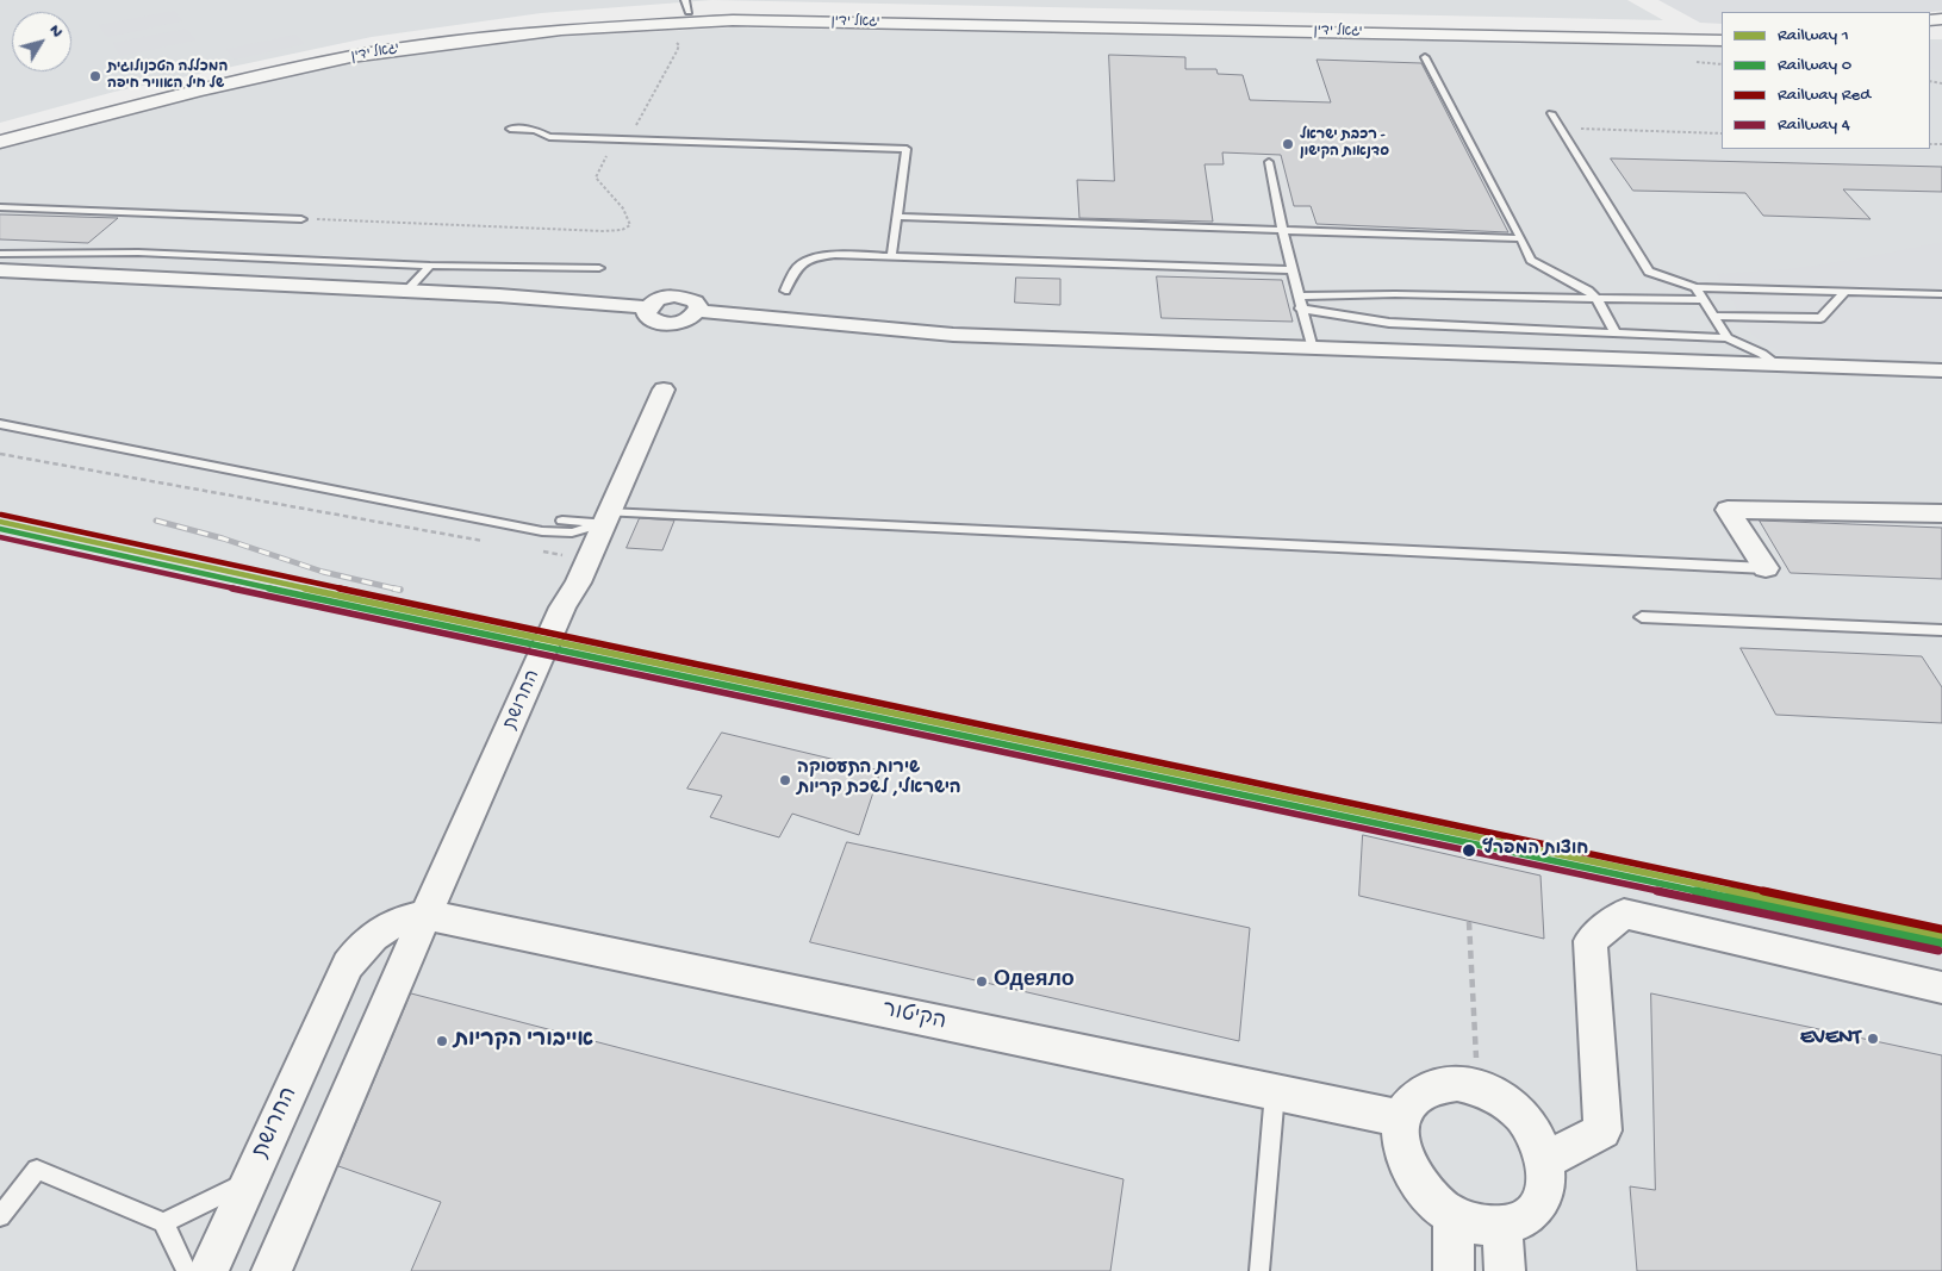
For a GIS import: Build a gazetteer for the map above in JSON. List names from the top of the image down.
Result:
{
  "streets": {
    "main road": ["יגאל ידין"],
    "street": ["החרושת", "הקיטור"]
  },
  "crossings": [
    ["החרושת", "הקיטור"]
  ],
  "places": [
    "המכללה הטכנולוגית של חיל האוויר חיפה",
    "רכבת ישראל - סדנאות הקישון",
    "שירות התעסוקה הישראלי, לשכת קריות",
    "חוצות המפרץ",
    "Одеяло",
    "EVENT",
    "אייבורי הקריות"
  ],
  "lines": [
    "rail line Red",
    "rail line 1",
    "rail line 0",
    "rail line 4"
  ],
  "legend": [
    "Railway 1",
    "Railway 0",
    "Railway Red",
    "Railway 4"
  ],
  "north": "top right"
}
